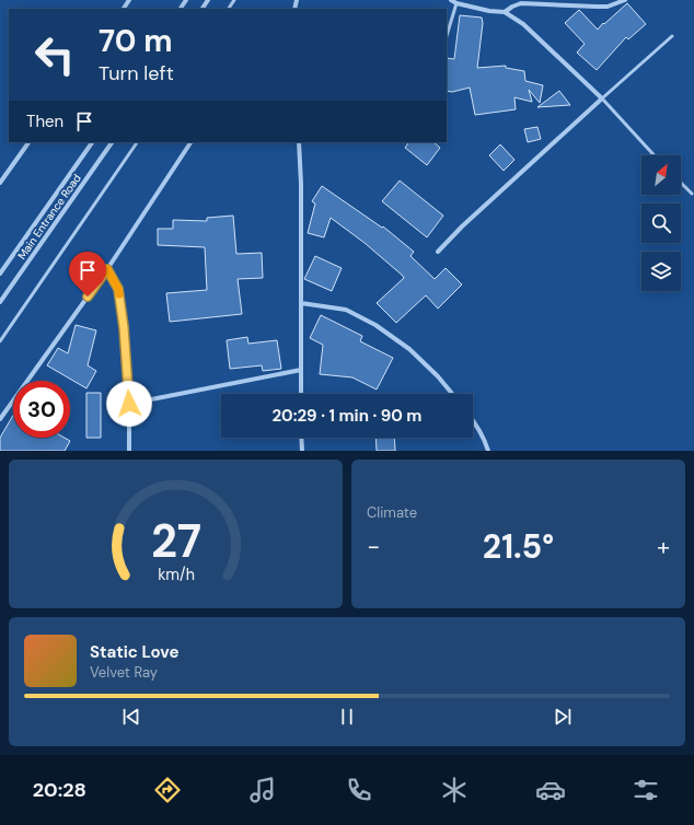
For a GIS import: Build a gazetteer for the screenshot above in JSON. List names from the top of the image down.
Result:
{
  "streets": {
    "street": ["Main Entrance Road"]
  },
  "north": "top right",
  "page": {
    "turn": ["70 m", "Turn left"],
    "then": "Then",
    "limit": "30",
    "trip": "20:29 · 1 min · 90 m",
    "tile": "Climate",
    "heat": ["−", "21.5°", "+"],
    "song": ["Static Love", "Velvet Ray"],
    "tabs": "20:28",
    "gauge": ["27", "km/h"]
  }
}
